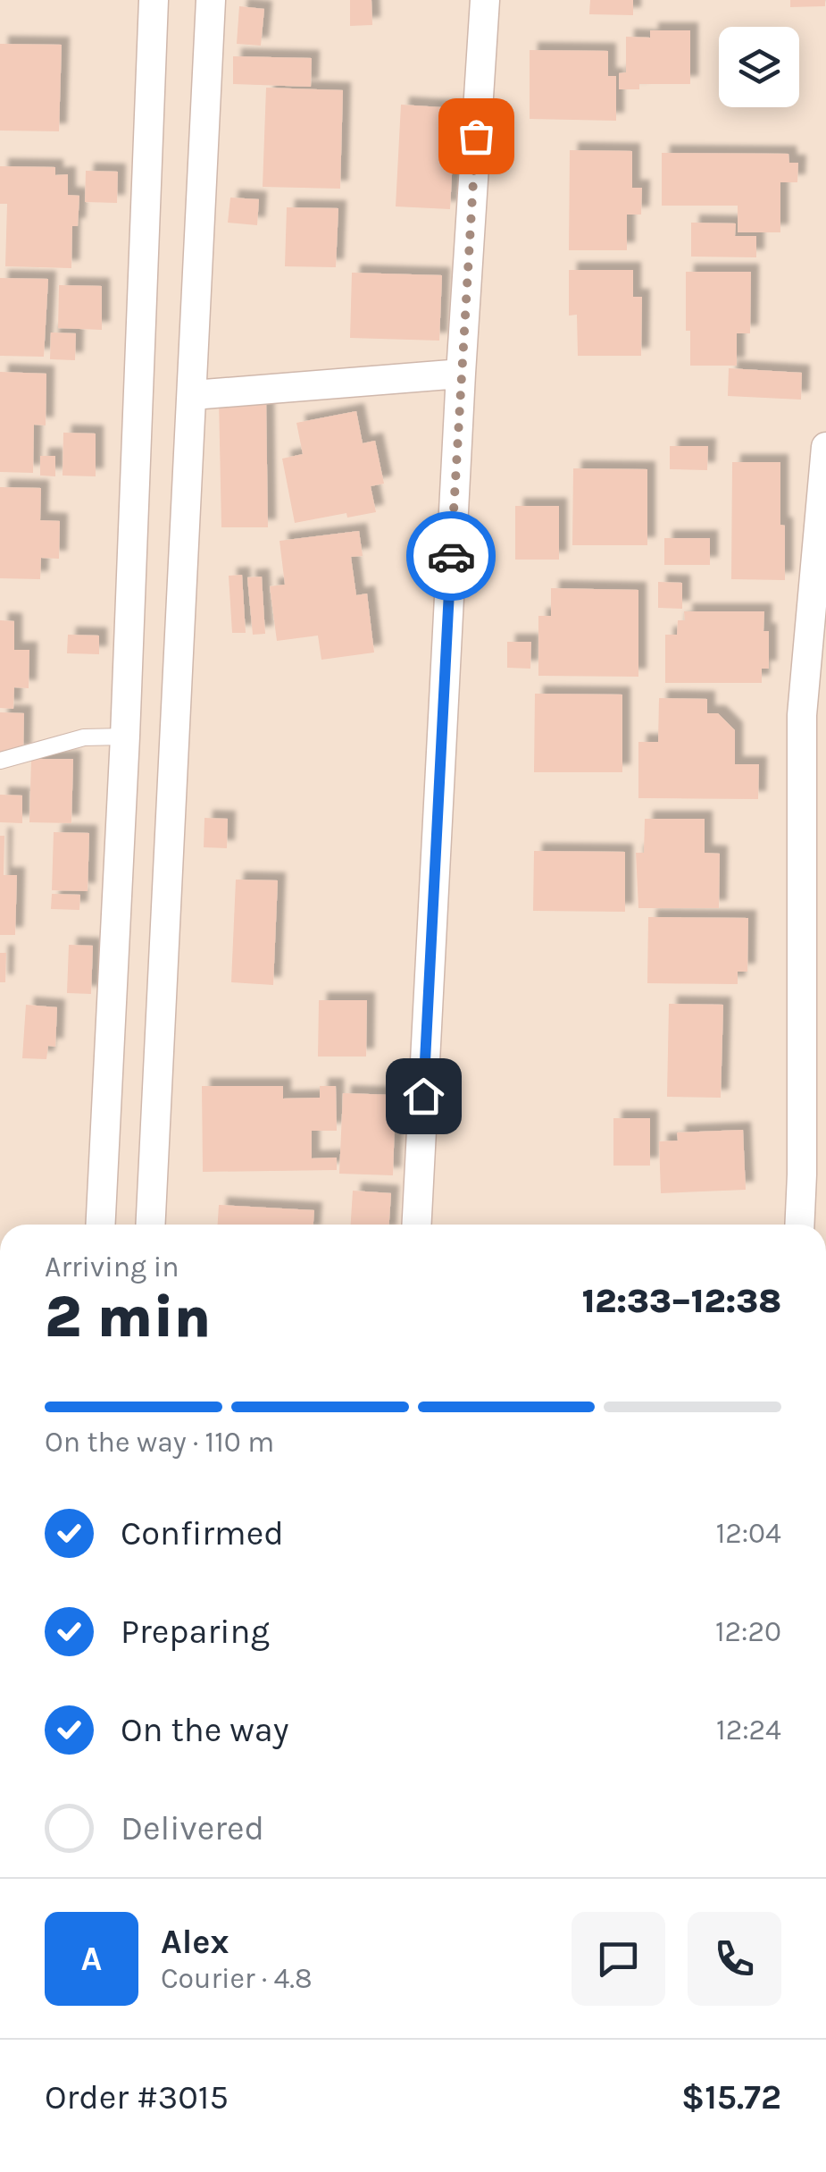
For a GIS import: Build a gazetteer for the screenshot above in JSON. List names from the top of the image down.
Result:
{
  "page": {
    "heading": ["2 min", "Arriving in", "12:33–12:38"],
    "panel": [
      "Alex",
      "Courier · 4.8",
      "Order #3015",
      "$15.72"
    ],
    "bar": "On the way · 110 m",
    "list": [
      ["Confirmed", "12:04"],
      ["Preparing", "12:20"],
      ["On the way", "12:24"],
      "Delivered"
    ],
    "round": "A"
  }
}
